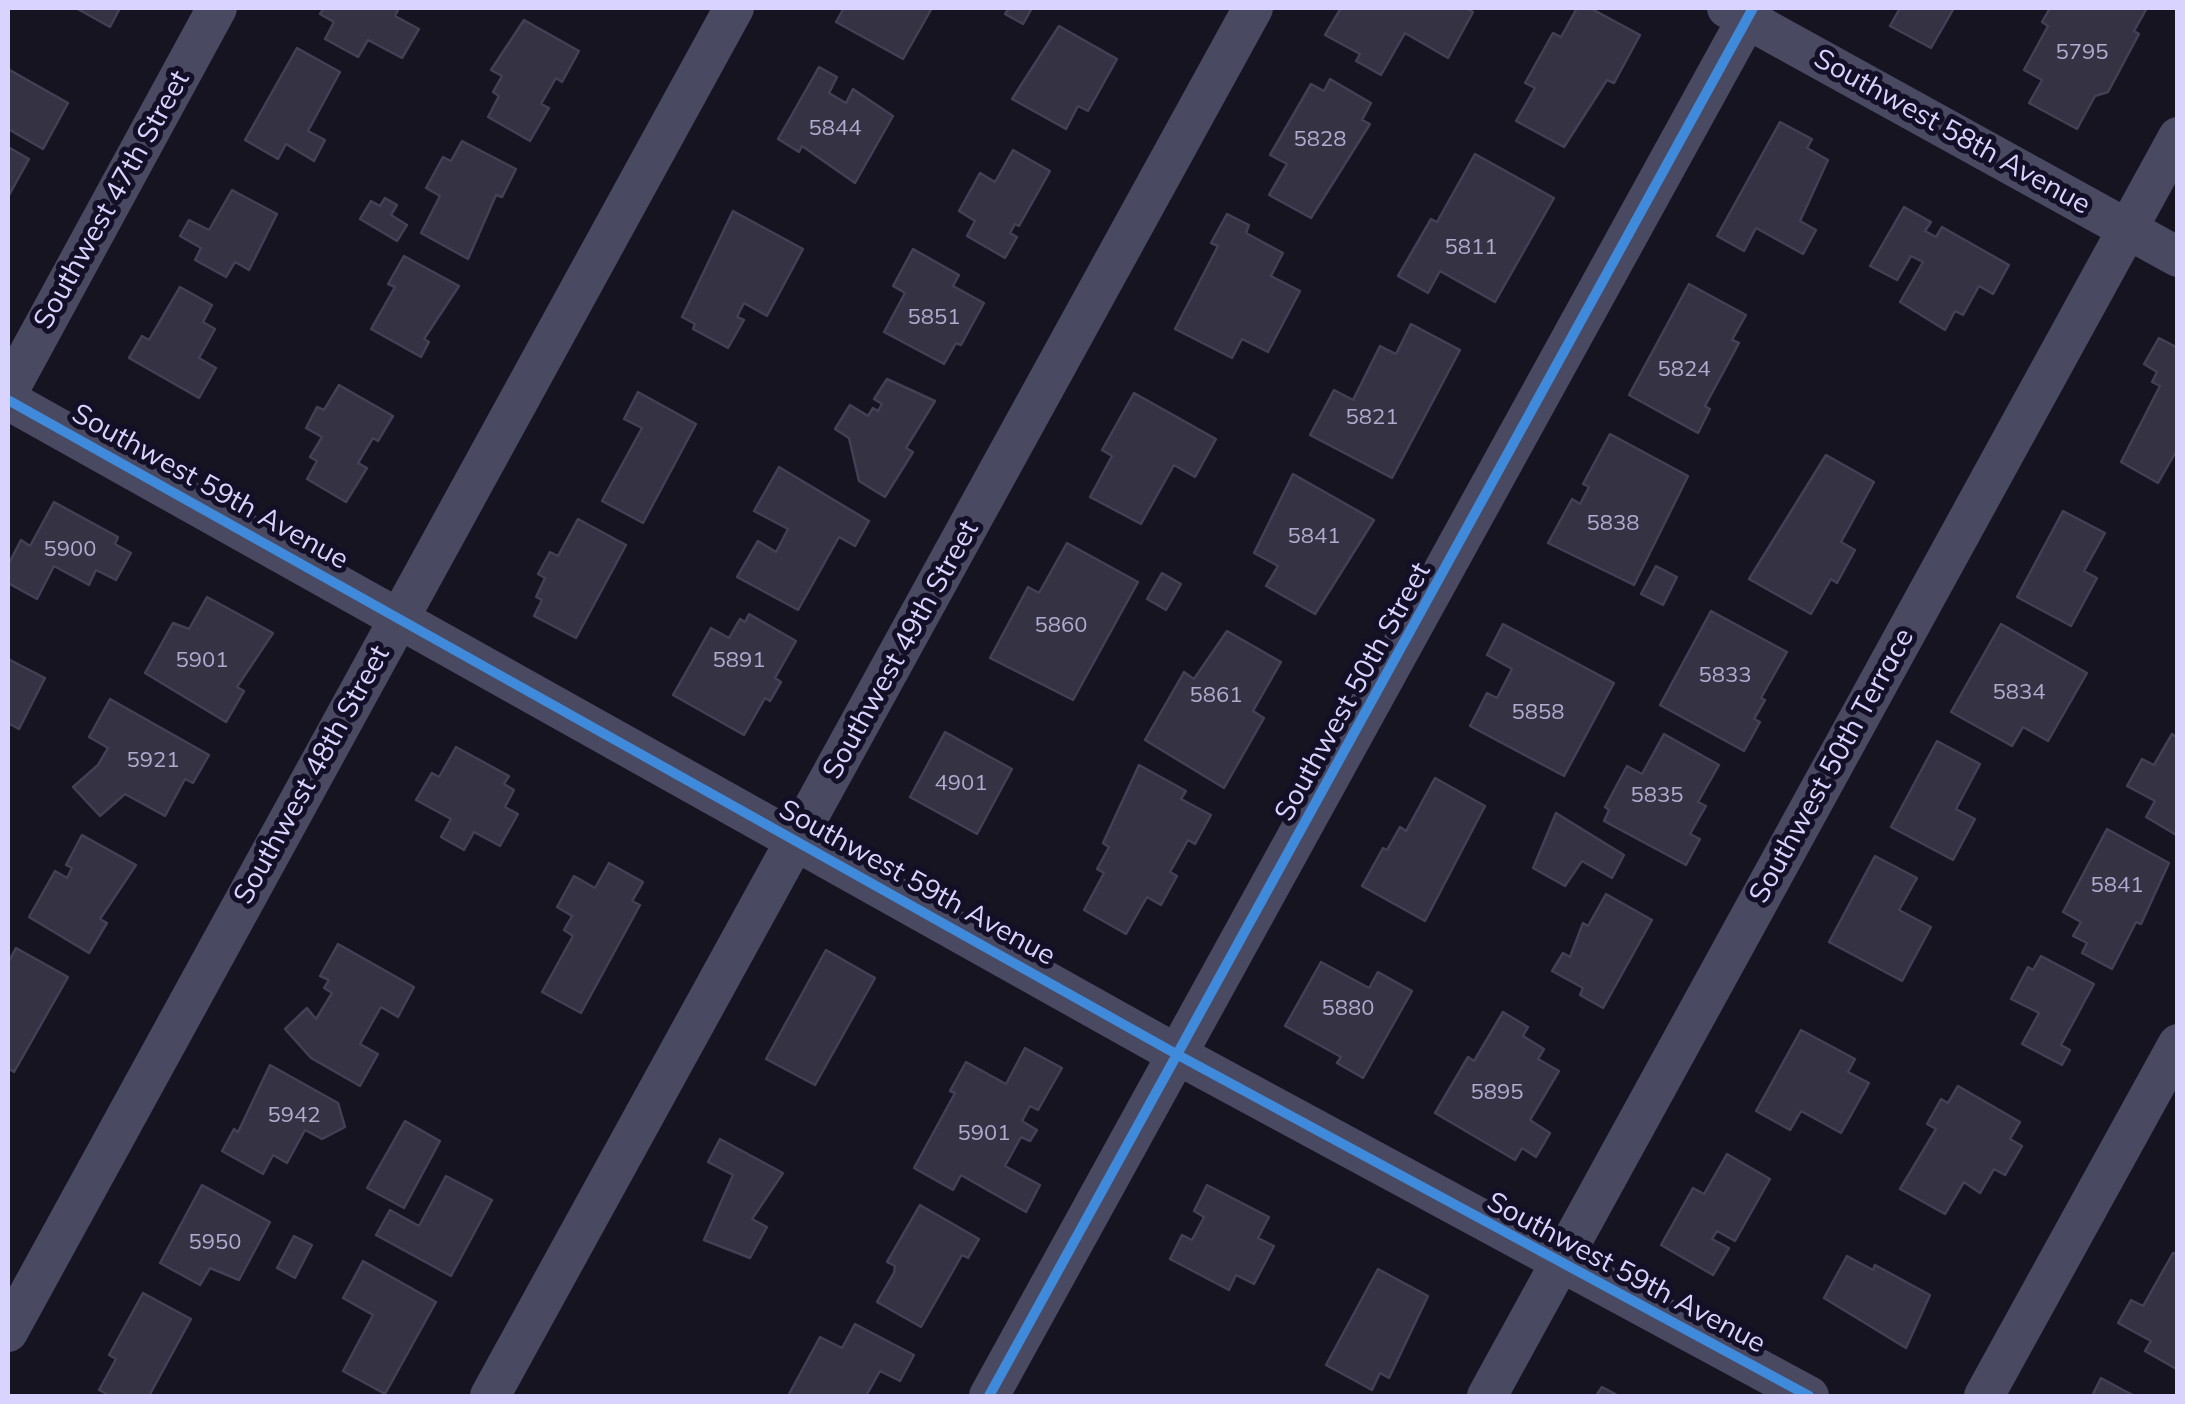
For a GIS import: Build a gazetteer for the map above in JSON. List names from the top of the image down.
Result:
{
  "streets": {
    "street": [
      "Southwest 58th Avenue",
      "Southwest 47th Street",
      "Southwest 59th Avenue",
      "Southwest 49th Street",
      "Southwest 50th Street",
      "Southwest 50th Terrace",
      "Southwest 48th Street"
    ]
  },
  "crossings": [
    ["Southwest 58th Avenue", "Southwest 50th Street"],
    ["Southwest 58th Avenue", "Southwest 50th Terrace"],
    ["Southwest 59th Avenue", "Southwest 49th Street"],
    ["Southwest 59th Avenue", "Southwest 50th Street"],
    ["Southwest 59th Avenue", "Southwest 50th Terrace"],
    ["Southwest 59th Avenue", "Southwest 48th Street"]
  ],
  "house_numbers": [
    "5795",
    "5844",
    "5828",
    "5811",
    "5851",
    "5824",
    "5821",
    "5838",
    "5841",
    "5900",
    "5860",
    "5901",
    "5891",
    "5833",
    "5834",
    "5861",
    "5858",
    "5921",
    "4901",
    "5835",
    "5841",
    "5880",
    "5895",
    "5942",
    "5901",
    "5950"
  ]
}
